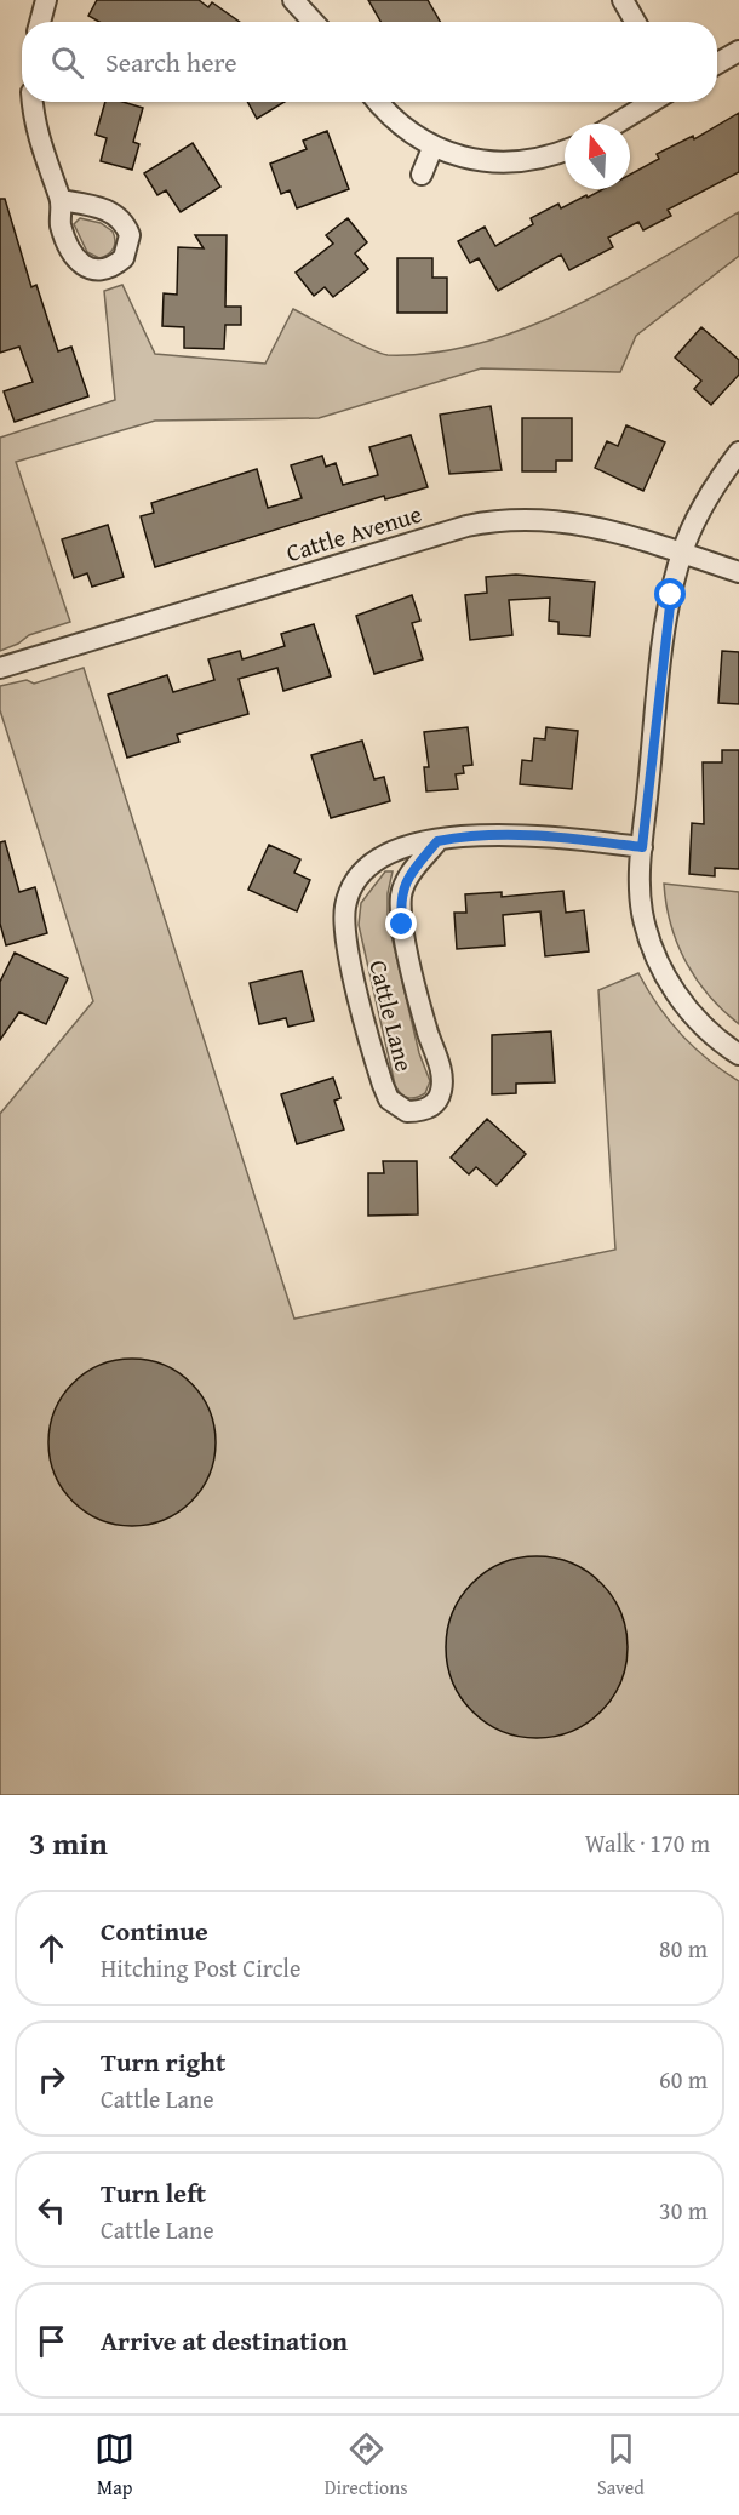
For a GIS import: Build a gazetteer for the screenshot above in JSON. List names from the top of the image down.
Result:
{
  "streets": {
    "street": ["Cattle Avenue", "Cattle Lane"]
  },
  "north": "top",
  "page": {
    "search": "Search here",
    "heading": ["3 min", "Walk · 170 m"],
    "list": [
      ["Continue", "Hitching Post Circle", "80 m"],
      ["Turn right", "Cattle Lane", "60 m"],
      ["Turn left", "Cattle Lane", "30 m"],
      "Arrive at destination"
    ],
    "nav": ["Map", "Directions", "Saved"]
  }
}
